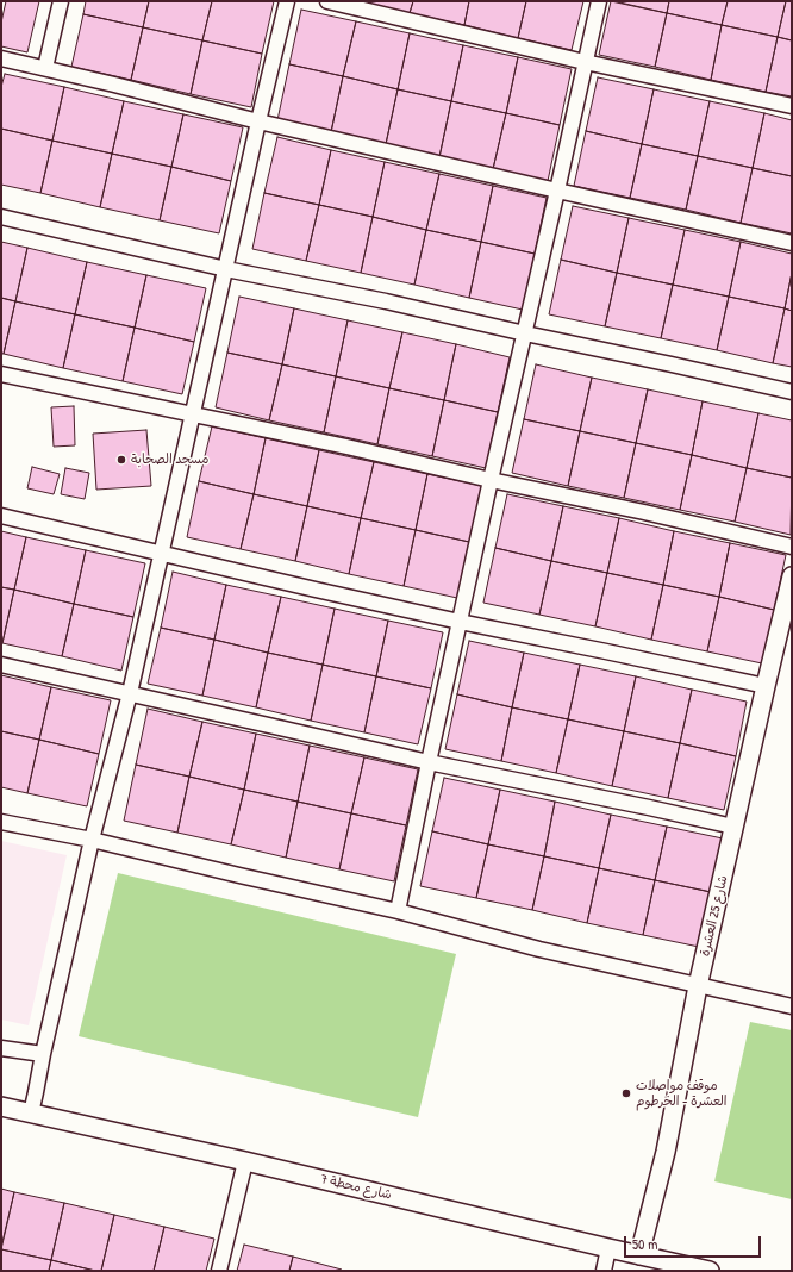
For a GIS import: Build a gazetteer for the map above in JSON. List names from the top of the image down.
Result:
{
  "streets": {
    "street": ["شارع 25 العشرة", "شارع محطة 7"]
  },
  "crossings": [
    ["شارع 25 العشرة", "شارع محطة 7"]
  ],
  "places": ["مسجد الصحابة", "موقف مواصلات العشرة - الخرطوم"],
  "scale_bar": "50 m"
}
